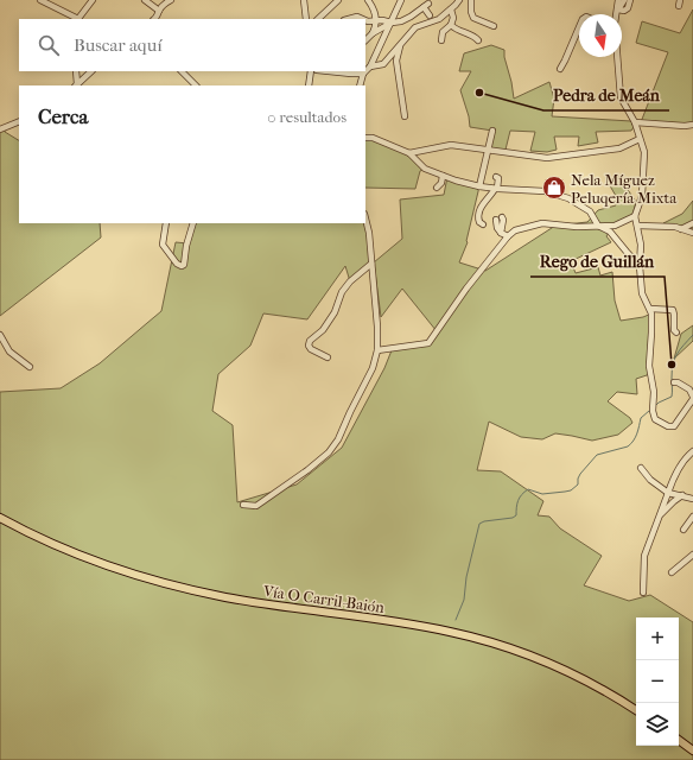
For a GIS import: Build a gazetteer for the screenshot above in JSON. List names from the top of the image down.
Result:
{
  "streets": {
    "highway": ["Vía O Carril-Baión"]
  },
  "places": {
    "other": ["Pedra de Meán", "Rego de Guillán"],
    "shop": ["Nela Míguez Peluqería Mixta"]
  },
  "north": "bottom",
  "page": {
    "search": "Buscar aquí",
    "heading": ["Cerca", "0 resultados"],
    "map_buttons": ["+", "−"]
  }
}
